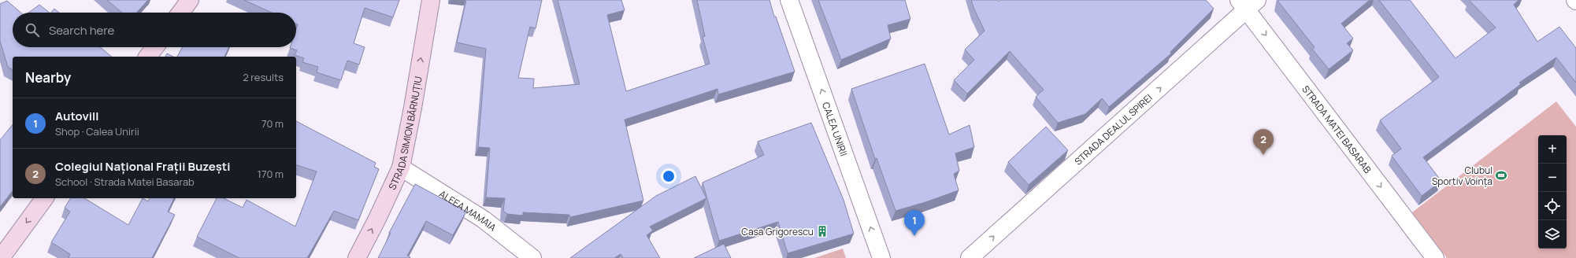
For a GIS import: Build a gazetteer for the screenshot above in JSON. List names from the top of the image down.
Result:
{
  "streets": {
    "main road": ["STRADA SIMION BĂRNUȚIU"],
    "street": [
      "CALEA UNIRII",
      "STRADA DEALUL SPIREI",
      "STRADA MATEI BASARAB",
      "ALEEA MAMAIA"
    ]
  },
  "crossings": [
    ["STRADA DEALUL SPIREI", "STRADA MATEI BASARAB"],
    ["STRADA SIMION BĂRNUȚIU", "ALEEA MAMAIA"]
  ],
  "one_way": [
    "CALEA UNIRII",
    "STRADA DEALUL SPIREI",
    "STRADA MATEI BASARAB",
    "STRADA SIMION BĂRNUȚIU"
  ],
  "places": {
    "sports": ["Clubul Sportiv Voința"],
    "building": ["Casa Grigorescu"]
  },
  "page": {
    "search": "Search here",
    "heading": ["Nearby", "2 results"],
    "list": [
      {
        "mark": "1",
        "name": "Autovill",
        "note": "Shop · Calea Unirii",
        "value": "70 m"
      },
      {
        "mark": "2",
        "name": "Colegiul Național Frații Buzești",
        "note": "School · Strada Matei Basarab",
        "value": "170 m"
      }
    ],
    "pins": ["2", "1"],
    "map_buttons": ["+", "−"]
  }
}
